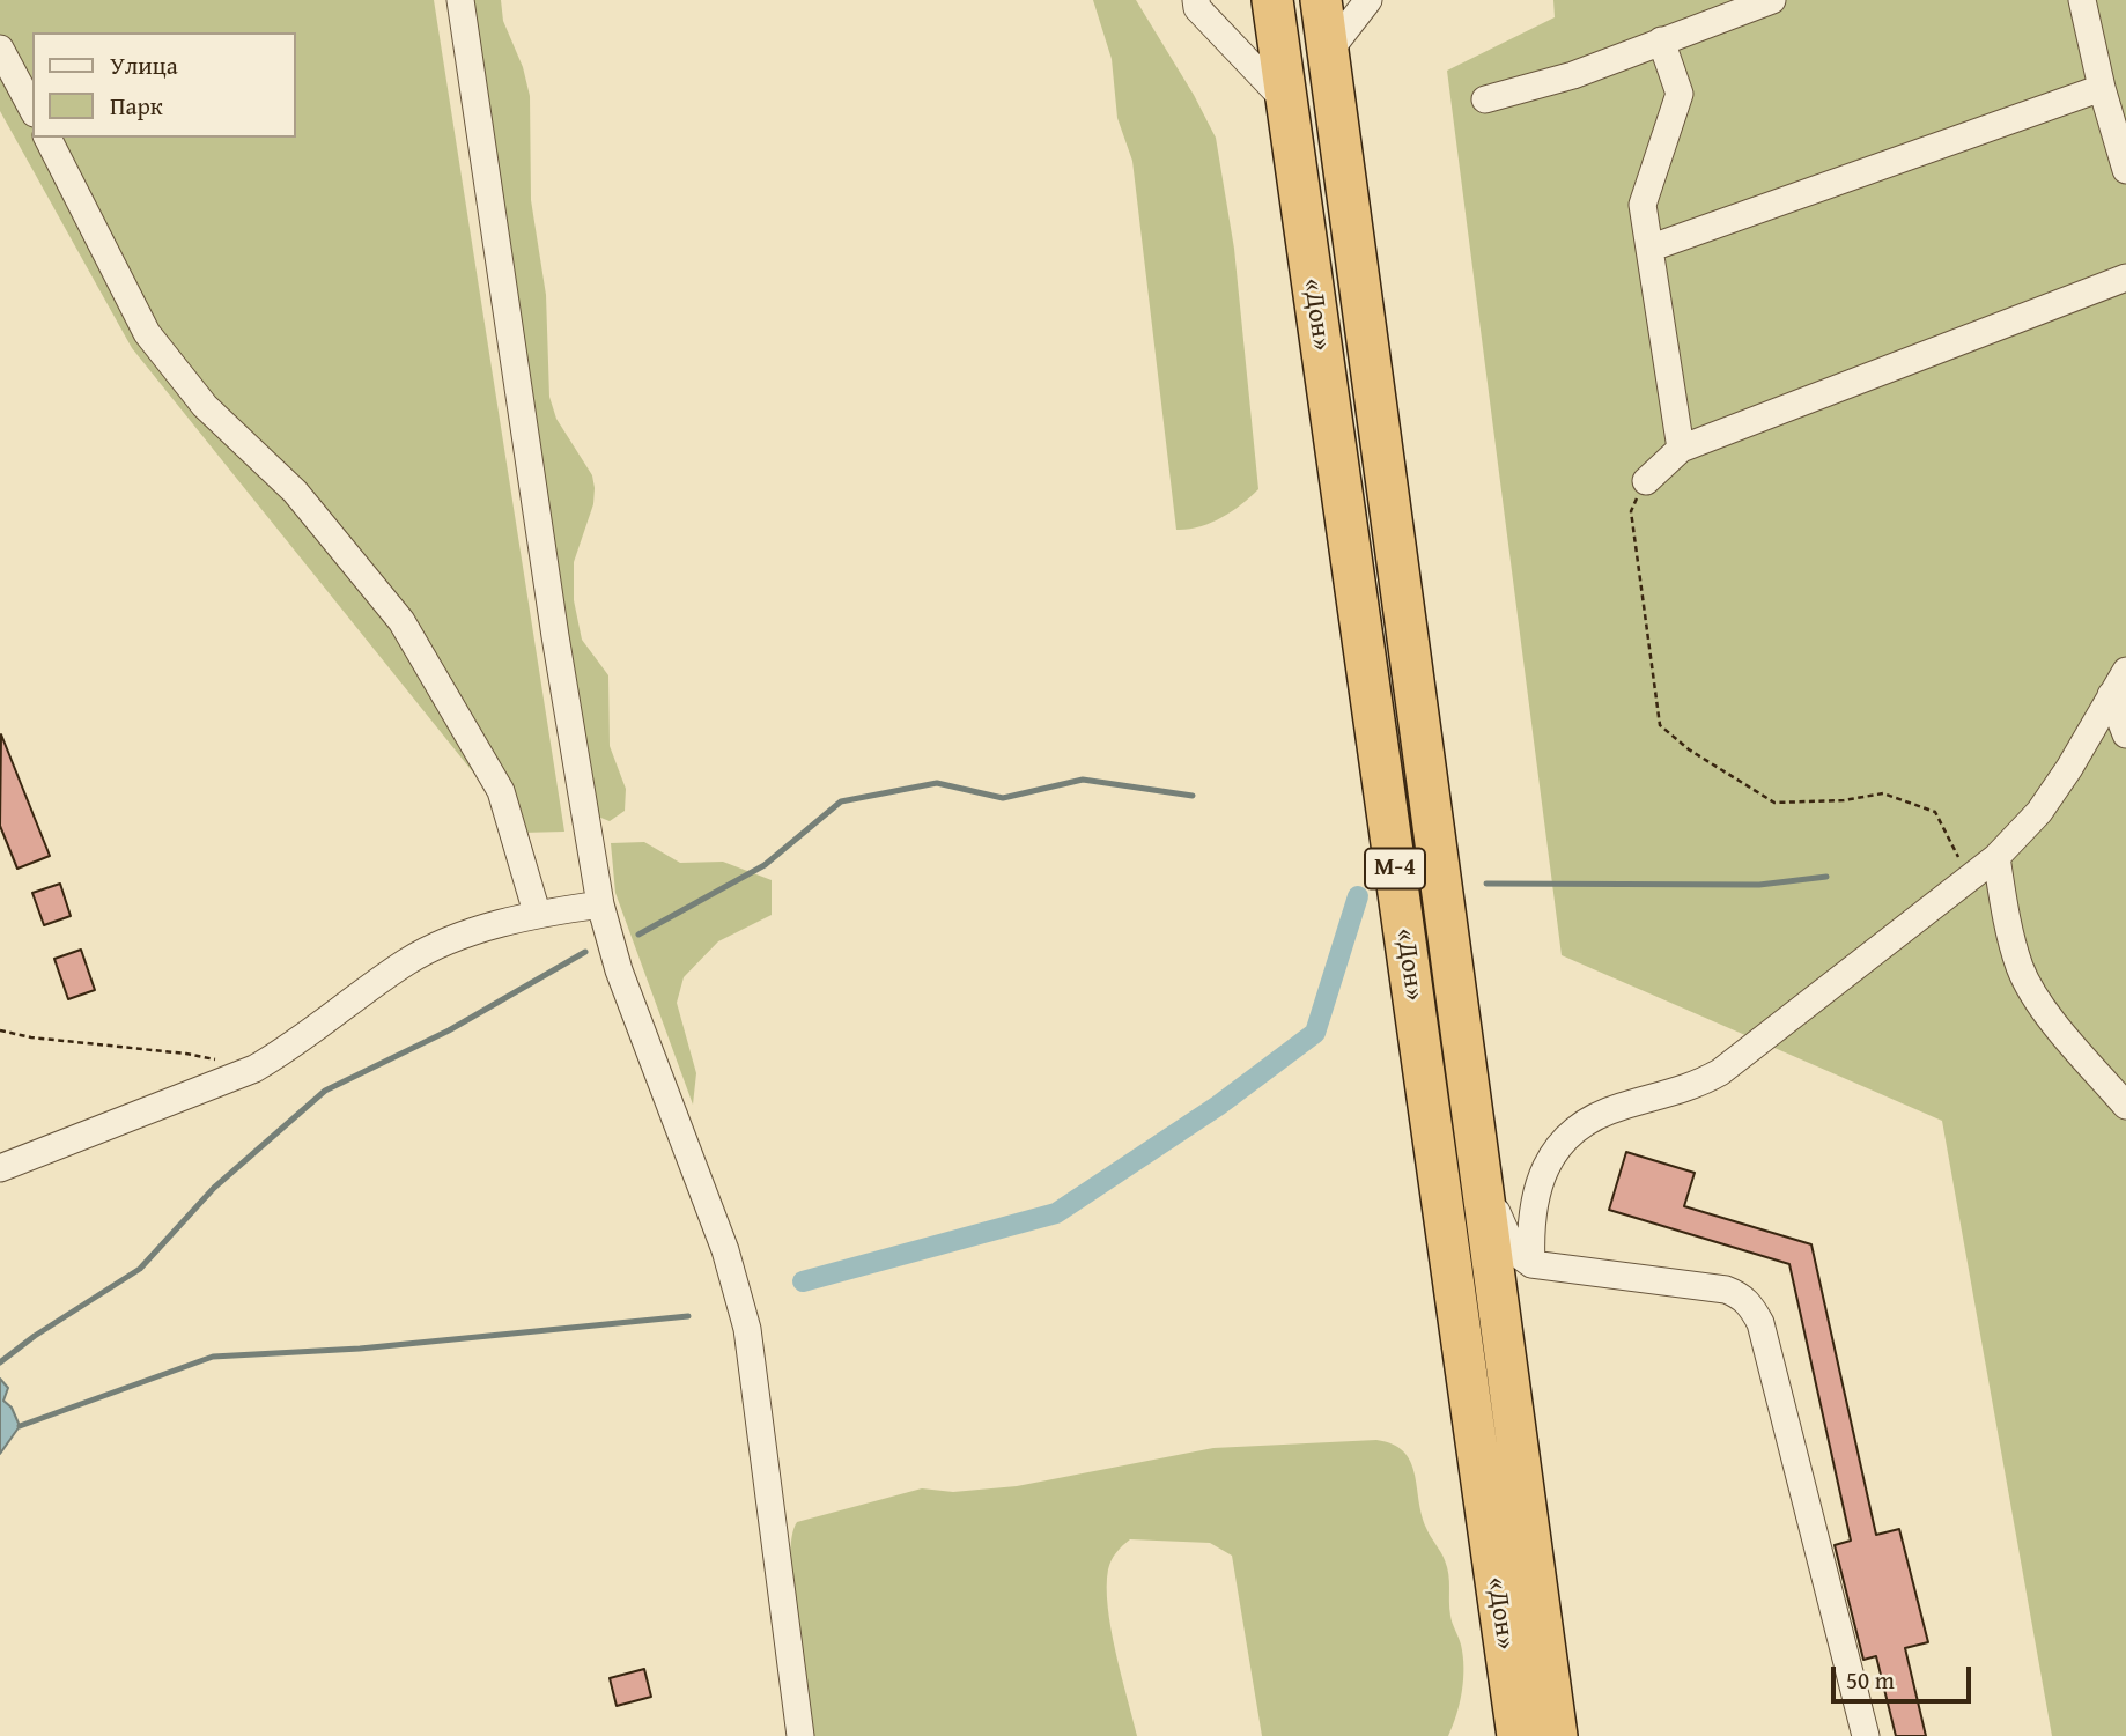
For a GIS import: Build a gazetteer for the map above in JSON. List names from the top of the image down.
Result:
{
  "streets": {
    "highway": ["«Дон»", "М-4"]
  },
  "legend": ["Улица", "Парк"],
  "scale_bar": "50 m"
}
